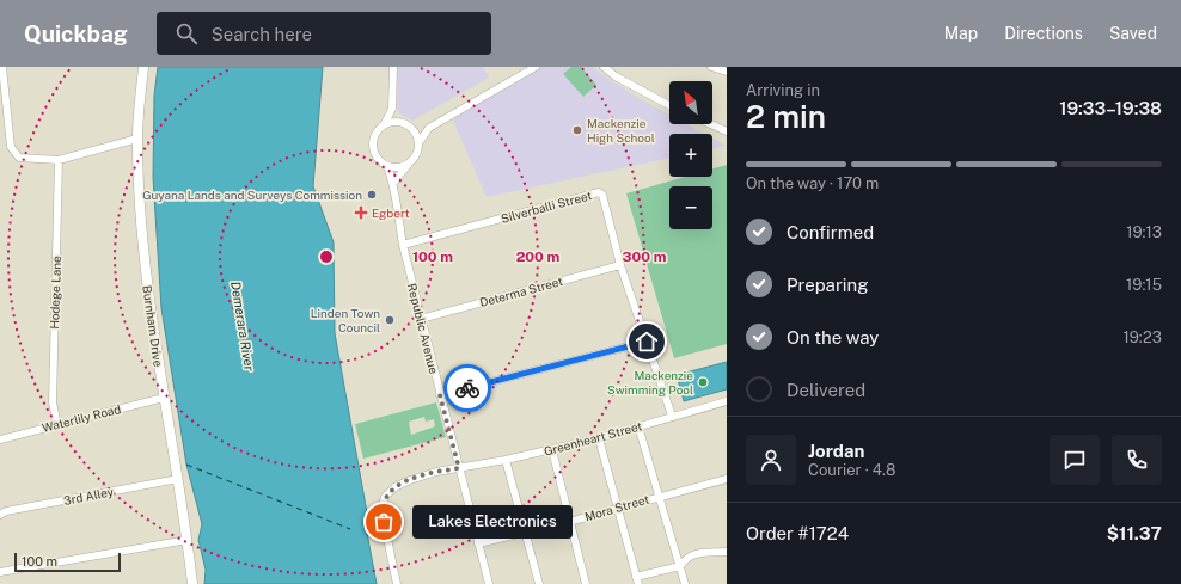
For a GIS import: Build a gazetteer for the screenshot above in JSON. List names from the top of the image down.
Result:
{
  "streets": {
    "street": [
      "Silverballi Street",
      "Determa Street",
      "Hodege Lane",
      "Burnham Drive",
      "Republic Avenue",
      "Waterlily Road",
      "Greenheart Street",
      "3rd Alley",
      "Mora Street"
    ]
  },
  "crossings": [
    ["Silverballi Street", "Determa Street"],
    ["Silverballi Street", "Republic Avenue"],
    ["Silverballi Street", "Greenheart Street"],
    ["Determa Street", "Republic Avenue"],
    ["Hodege Lane", "Waterlily Road"],
    ["Burnham Drive", "Waterlily Road"],
    ["Burnham Drive", "3rd Alley"],
    ["Republic Avenue", "Greenheart Street"],
    ["Republic Avenue", "Mora Street"]
  ],
  "water": ["Demerara River"],
  "places": {
    "other": [
      "Mackenzie High School",
      "Guyana Lands and Surveys Commission",
      "Linden Town Council",
      "Mackenzie Swimming Pool",
      "Lakes Electronics"
    ],
    "health": ["Egbert"]
  },
  "scale_bar": "100 m",
  "north": "top left",
  "page": {
    "header": "Quickbag",
    "search": "Search here",
    "nav": ["Map", "Directions", "Saved"],
    "heading": ["2 min", "Arriving in", "19:33–19:38"],
    "panel": [
      "Jordan",
      "Courier · 4.8",
      "Order #1724",
      "$11.37"
    ],
    "map_buttons": ["+", "−"],
    "bar": "On the way · 170 m",
    "list": [
      ["Confirmed", "19:13"],
      ["Preparing", "19:15"],
      ["On the way", "19:23"],
      "Delivered"
    ],
    "bubble": "Lakes Electronics",
    "scale": "100 m"
  },
  "rings": ["100 m", "200 m", "300 m"]
}
